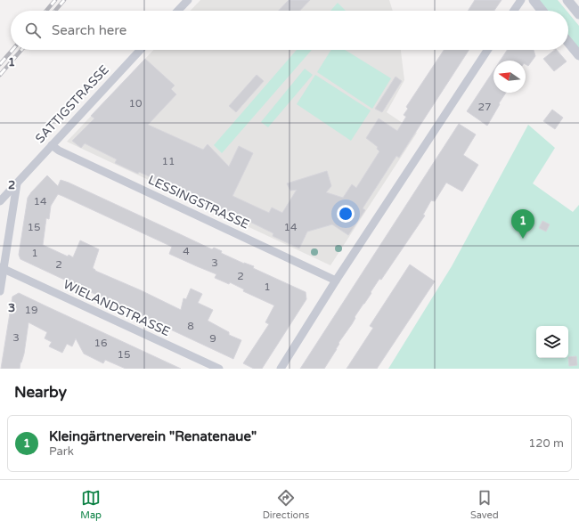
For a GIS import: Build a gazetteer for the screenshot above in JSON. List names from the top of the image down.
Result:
{
  "streets": {
    "street": ["SATTIGSTRASSE", "LESSINGSTRASSE", "WIELANDSTRASSE"]
  },
  "crossings": [
    ["SATTIGSTRASSE", "LESSINGSTRASSE"]
  ],
  "house_numbers": [
    "10",
    "27",
    "11",
    "14",
    "15",
    "14",
    "4",
    "1",
    "3",
    "2",
    "2",
    "1",
    "19",
    "8",
    "3",
    "9",
    "16",
    "15"
  ],
  "north": "left",
  "page": {
    "search": "Search here",
    "pins": "1",
    "heading": "Nearby",
    "list": [
      {
        "mark": "1",
        "name": "Kleingärtnerverein \"Renatenaue\"",
        "note": "Park",
        "value": "120 m"
      }
    ],
    "nav": ["Map", "Directions", "Saved"]
  },
  "grid": {
    "rows": ["1", "2", "3"]
  }
}
